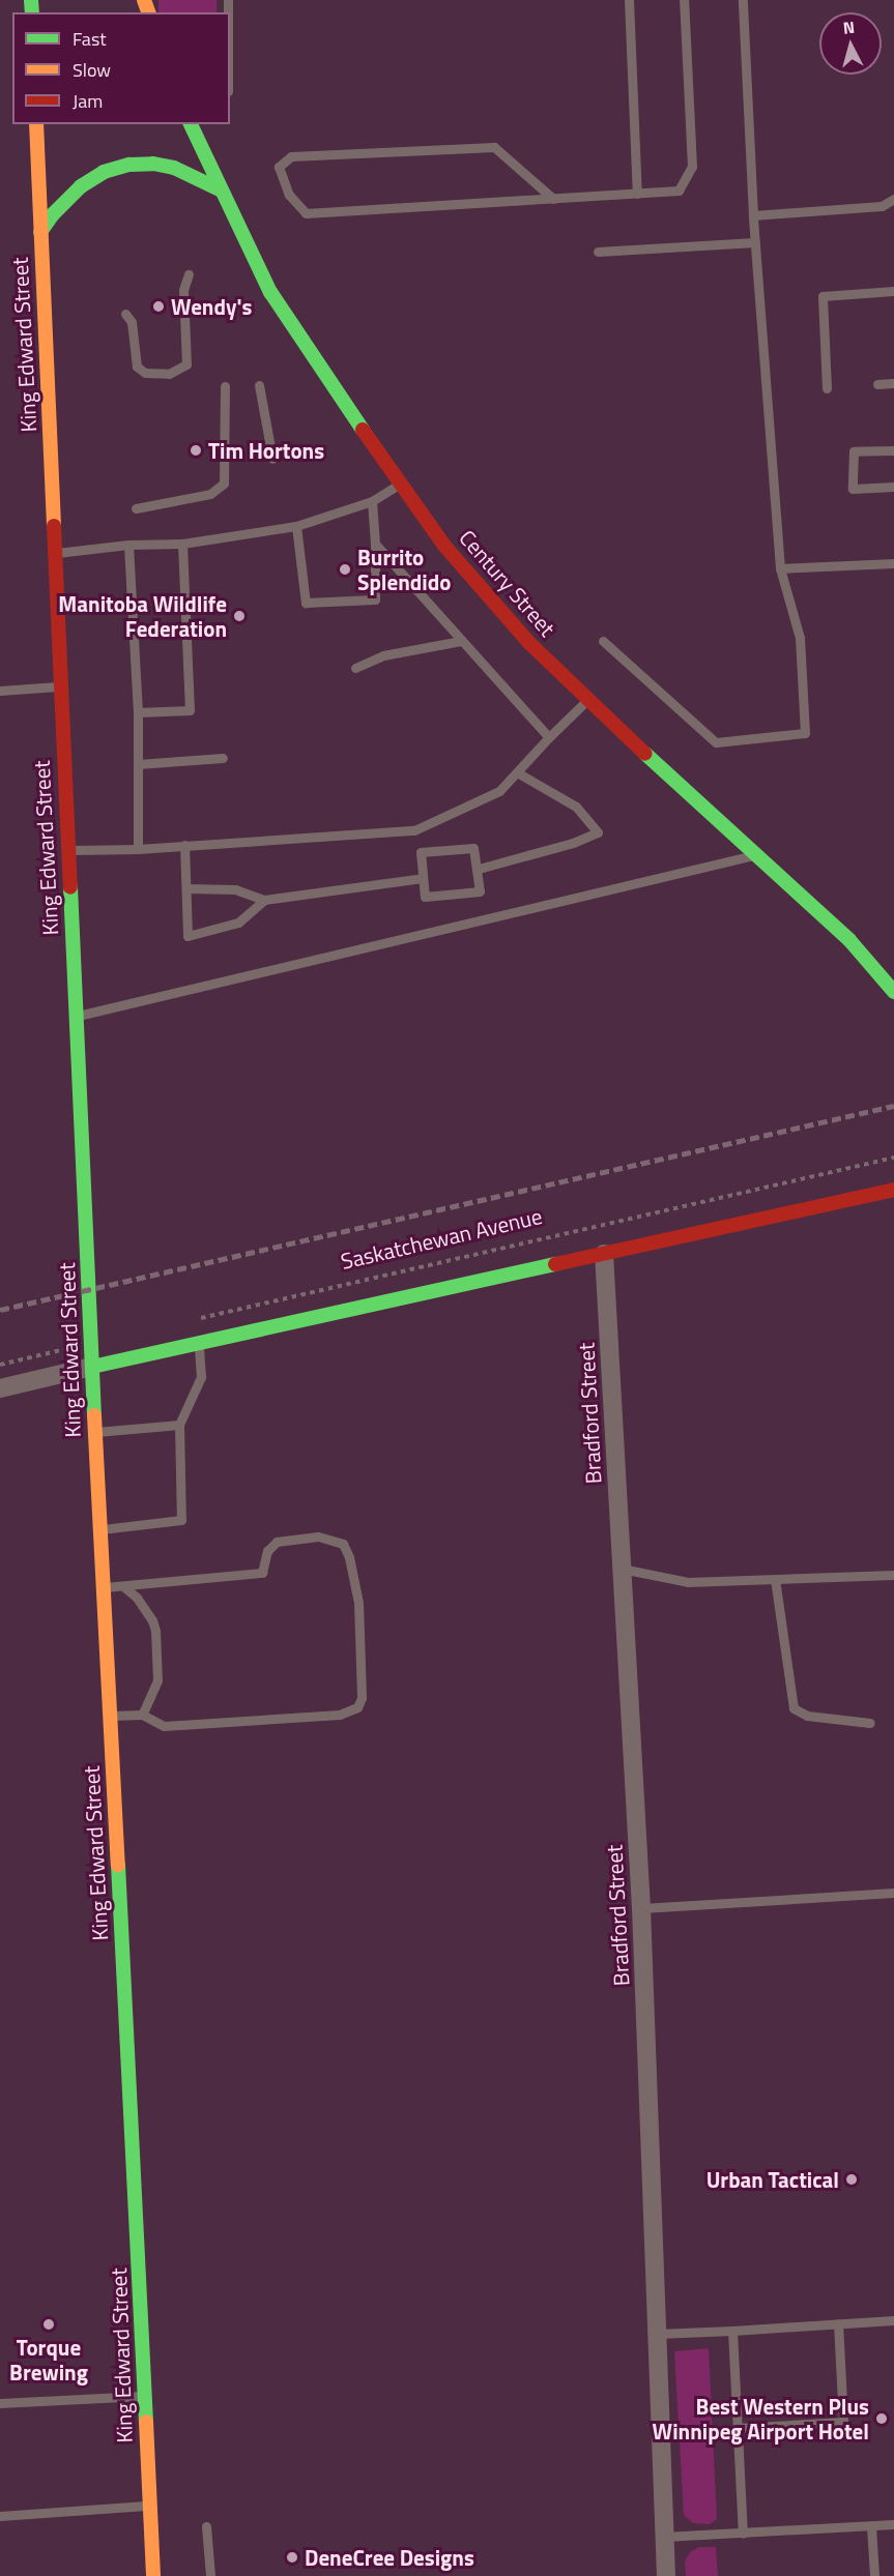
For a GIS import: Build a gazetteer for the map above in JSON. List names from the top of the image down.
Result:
{
  "streets": {
    "main road": ["King Edward Street", "Century Street"],
    "street": ["Bradford Street"],
    "path": ["Saskatchewan Avenue"]
  },
  "places": [
    "Wendy's",
    "Tim Hortons",
    "Burrito Splendido",
    "Manitoba Wildlife Federation",
    "Urban Tactical",
    "Torque Brewing",
    "Best Western Plus Winnipeg Airport Hotel",
    "DeneCree Designs"
  ],
  "legend": ["Fast", "Slow", "Jam"],
  "north": "top"
}
